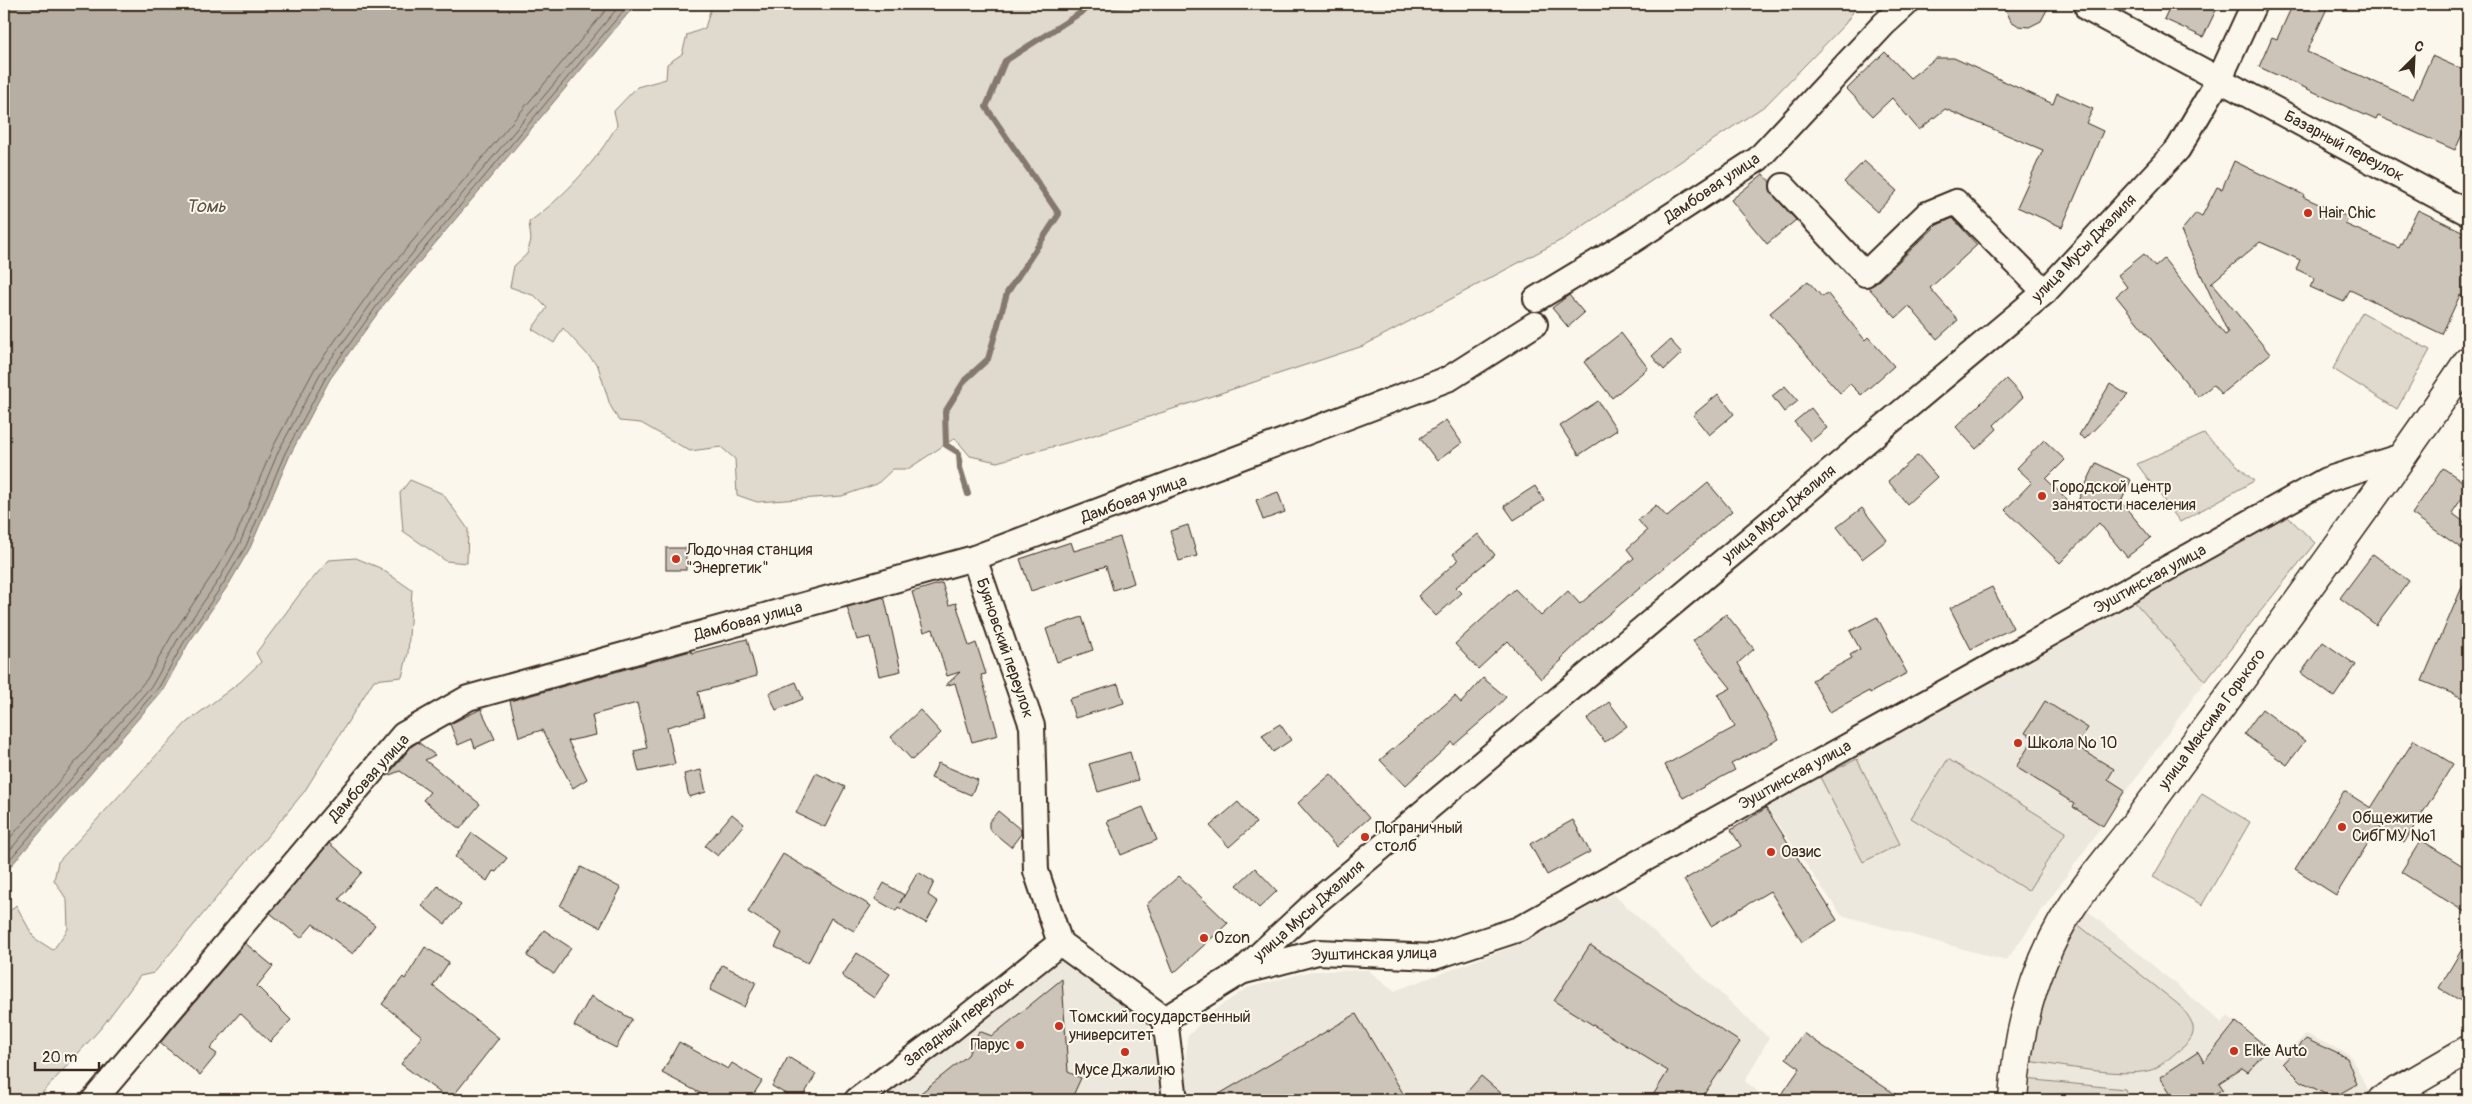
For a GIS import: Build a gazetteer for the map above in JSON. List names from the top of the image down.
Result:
{
  "streets": {
    "main road": ["улица Максима Горького"],
    "street": [
      "Базарный переулок",
      "Дамбовая улица",
      "улица Мусы Джалиля",
      "Эуштинская улица",
      "Буяновский переулок",
      "Западный переулок"
    ]
  },
  "crossings": [
    ["Базарный переулок", "улица Мусы Джалиля"],
    ["Дамбовая улица", "Буяновский переулок"],
    ["улица Мусы Джалиля", "Эуштинская улица"],
    ["Эуштинская улица", "улица Максима Горького"],
    ["Буяновский переулок", "Западный переулок"]
  ],
  "water": ["Томь"],
  "places": [
    "Hair Chic",
    "Городской центр занятости населения",
    "Лодочная станция \"Энергетик\"",
    "Школа № 10",
    "Общежитие СибГМУ №1",
    "Пограничный столб",
    "Оазис",
    "Ozon",
    "Томский государственный университет",
    "Парус",
    "Elke Auto",
    "Мусе Джалилю"
  ],
  "scale_bar": "20 m",
  "north": "top right"
}
